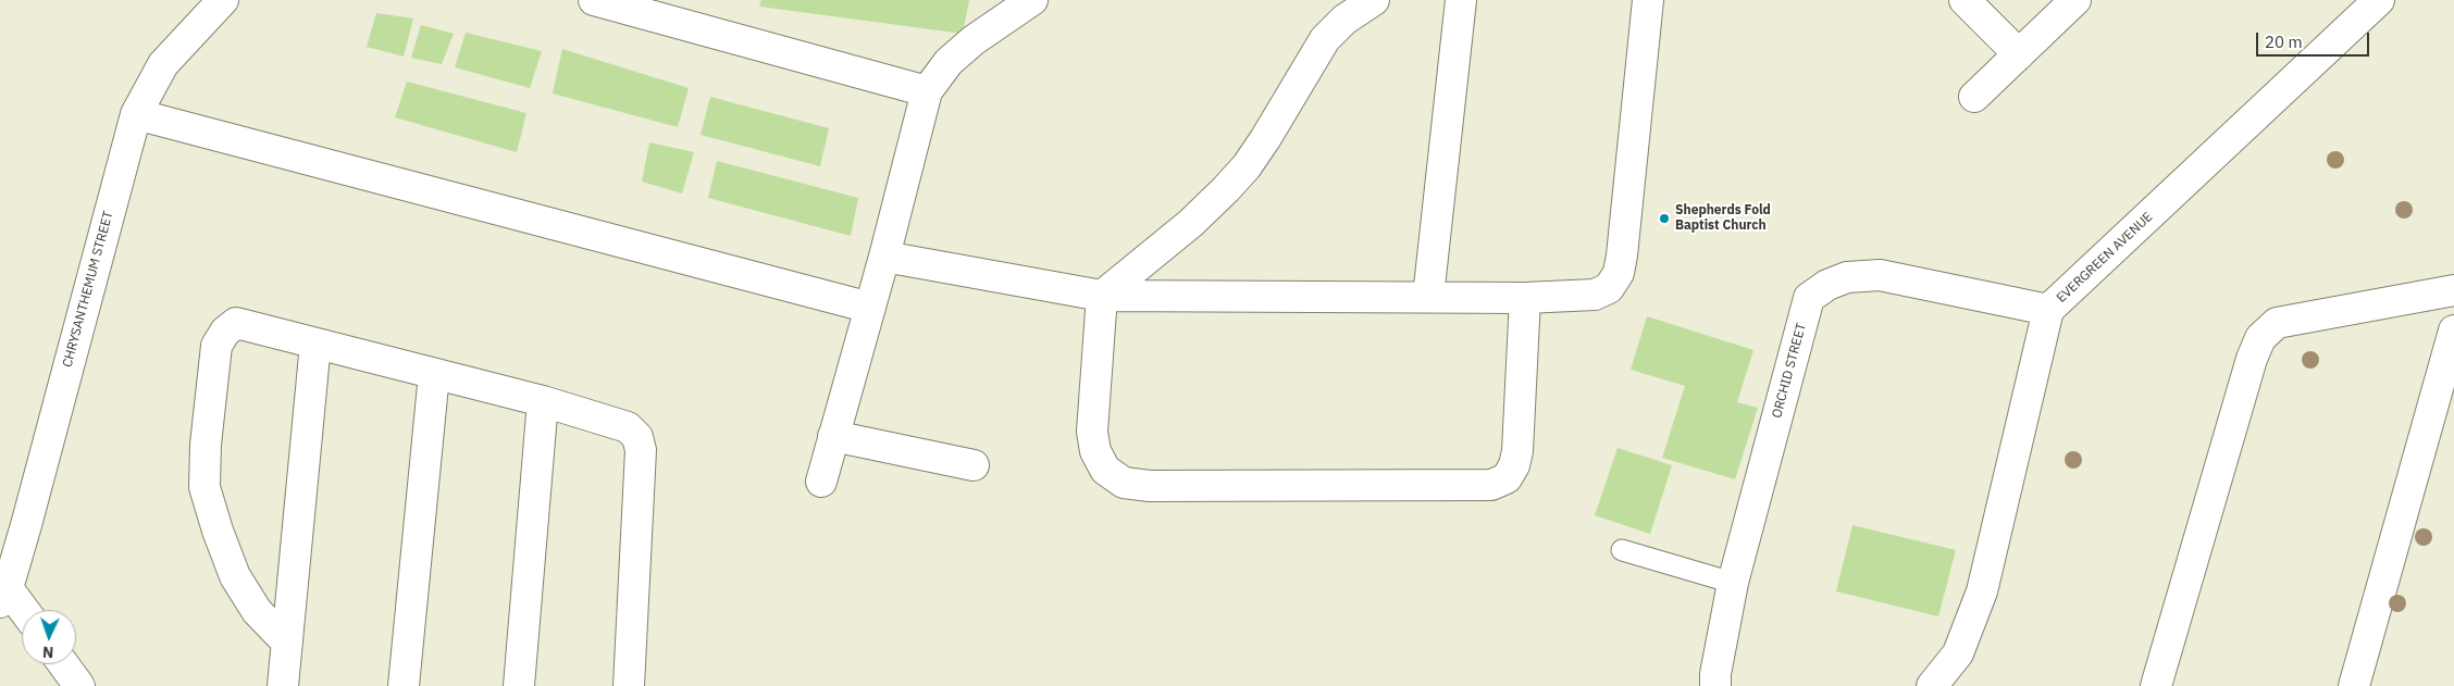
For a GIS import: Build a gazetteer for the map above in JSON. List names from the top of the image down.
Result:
{
  "streets": {
    "street": ["EVERGREEN AVENUE", "CHRYSANTHEMUM STREET", "ORCHID STREET"]
  },
  "crossings": [
    ["EVERGREEN AVENUE", "ORCHID STREET"]
  ],
  "places": ["Shepherds Fold Baptist Church"],
  "scale_bar": "20 m",
  "north": "bottom"
}
